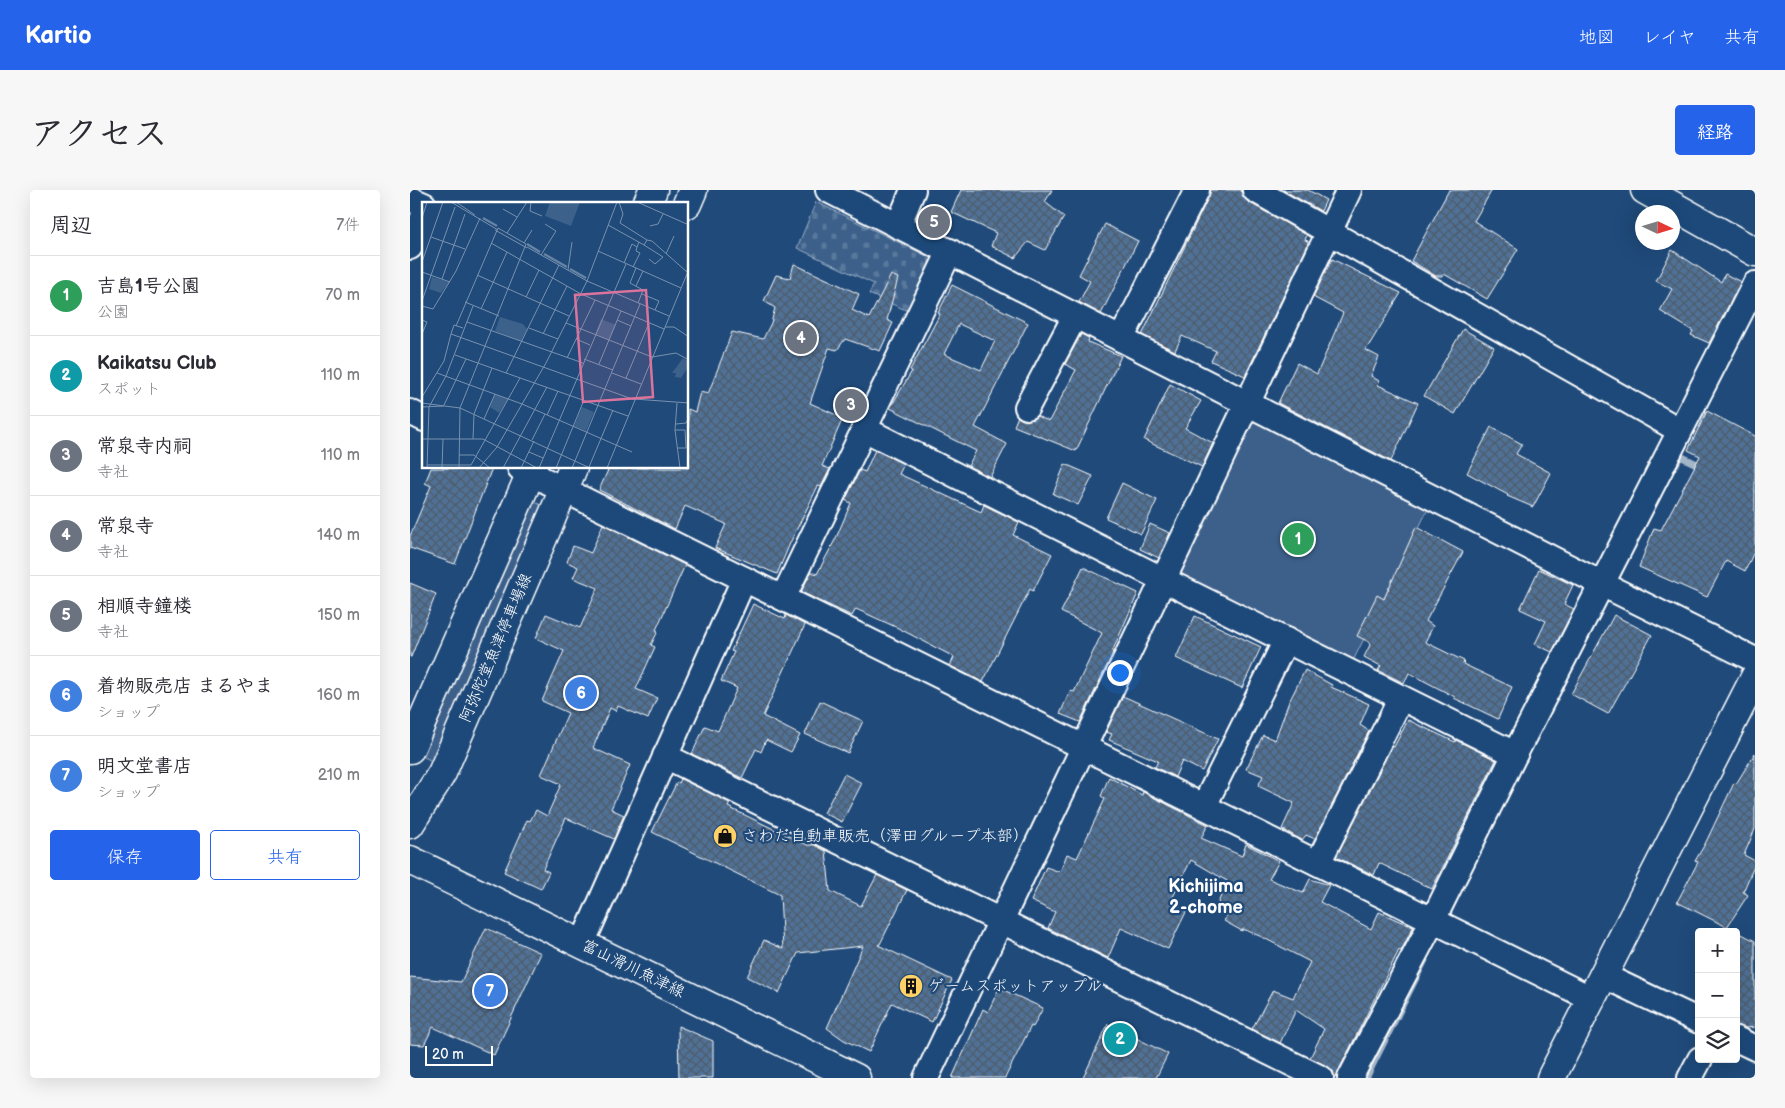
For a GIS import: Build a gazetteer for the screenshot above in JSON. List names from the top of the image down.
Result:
{
  "streets": {
    "main road": ["阿弥陀堂魚津停車場線", "富山滑川魚津線"]
  },
  "districts": ["Kichijima 2-chome"],
  "places": {
    "shop": ["さわだ自動車販売（澤田グループ本部）"],
    "building": ["ゲームスポットアップル"]
  },
  "scale_bar": "20 m",
  "north": "right",
  "page": {
    "header": "Kartio",
    "nav": ["地図", "レイヤ", "共有"],
    "title": "アクセス",
    "buttons": [
      "経路",
      ["保存", "共有"]
    ],
    "heading": ["周辺", "7件"],
    "pins": [
      "5",
      "4",
      "3",
      "1",
      "6",
      "7",
      "2"
    ],
    "list": [
      {
        "mark": "1",
        "name": "吉島1号公園",
        "note": "公園",
        "value": "70 m"
      },
      {
        "mark": "2",
        "name": "Kaikatsu Club",
        "note": "スポット",
        "value": "110 m"
      },
      {
        "mark": "3",
        "name": "常泉寺内祠",
        "note": "寺社",
        "value": "110 m"
      },
      {
        "mark": "4",
        "name": "常泉寺",
        "note": "寺社",
        "value": "140 m"
      },
      {
        "mark": "5",
        "name": "相順寺鐘楼",
        "note": "寺社",
        "value": "150 m"
      },
      {
        "mark": "6",
        "name": "着物販売店 まるやま",
        "note": "ショップ",
        "value": "160 m"
      },
      {
        "mark": "7",
        "name": "明文堂書店",
        "note": "ショップ",
        "value": "210 m"
      }
    ],
    "map_buttons": ["+", "−"],
    "scale": "20 m"
  }
}
